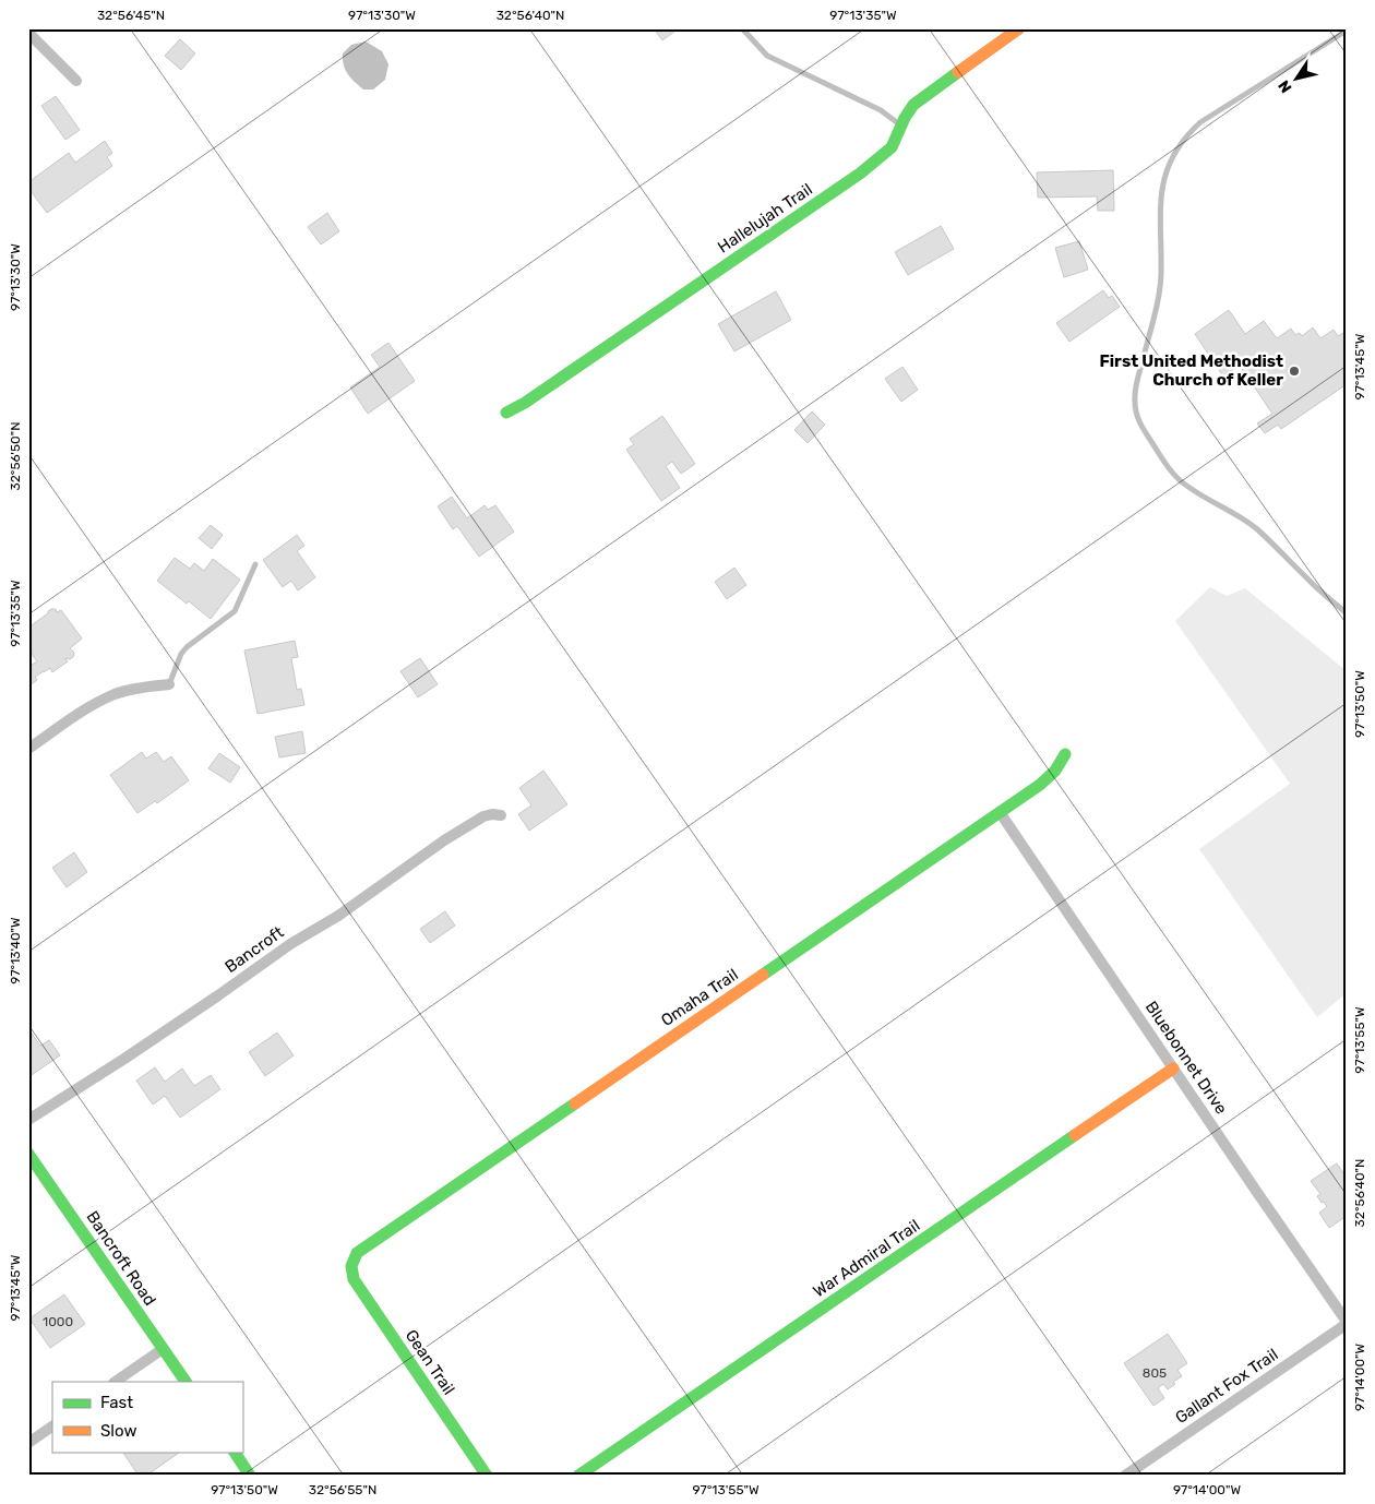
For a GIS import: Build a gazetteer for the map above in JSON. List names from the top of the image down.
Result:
{
  "streets": {
    "street": [
      "Hallelujah Trail",
      "Bancroft",
      "Omaha Trail",
      "Bluebonnet Drive",
      "Bancroft Road",
      "War Admiral Trail",
      "Gean Trail",
      "Gallant Fox Trail"
    ]
  },
  "crossings": [
    ["Omaha Trail", "Bluebonnet Drive"],
    ["Omaha Trail", "Gean Trail"],
    ["Bluebonnet Drive", "War Admiral Trail"],
    ["Bluebonnet Drive", "Gallant Fox Trail"]
  ],
  "places": ["First United Methodist Church of Keller"],
  "house_numbers": ["1000", "805"],
  "legend": ["Fast", "Slow"],
  "north": "bottom left",
  "coordinates": [
    "32°56'45\"N",
    "97°13'30\"W",
    "32°56'40\"N",
    "97°13'35\"W",
    "97°13'45\"W",
    "32°56'50\"N",
    "97°13'50\"W",
    "97°13'40\"W",
    "97°13'55\"W",
    "97°14'00\"W",
    "32°56'55\"N"
  ]
}
